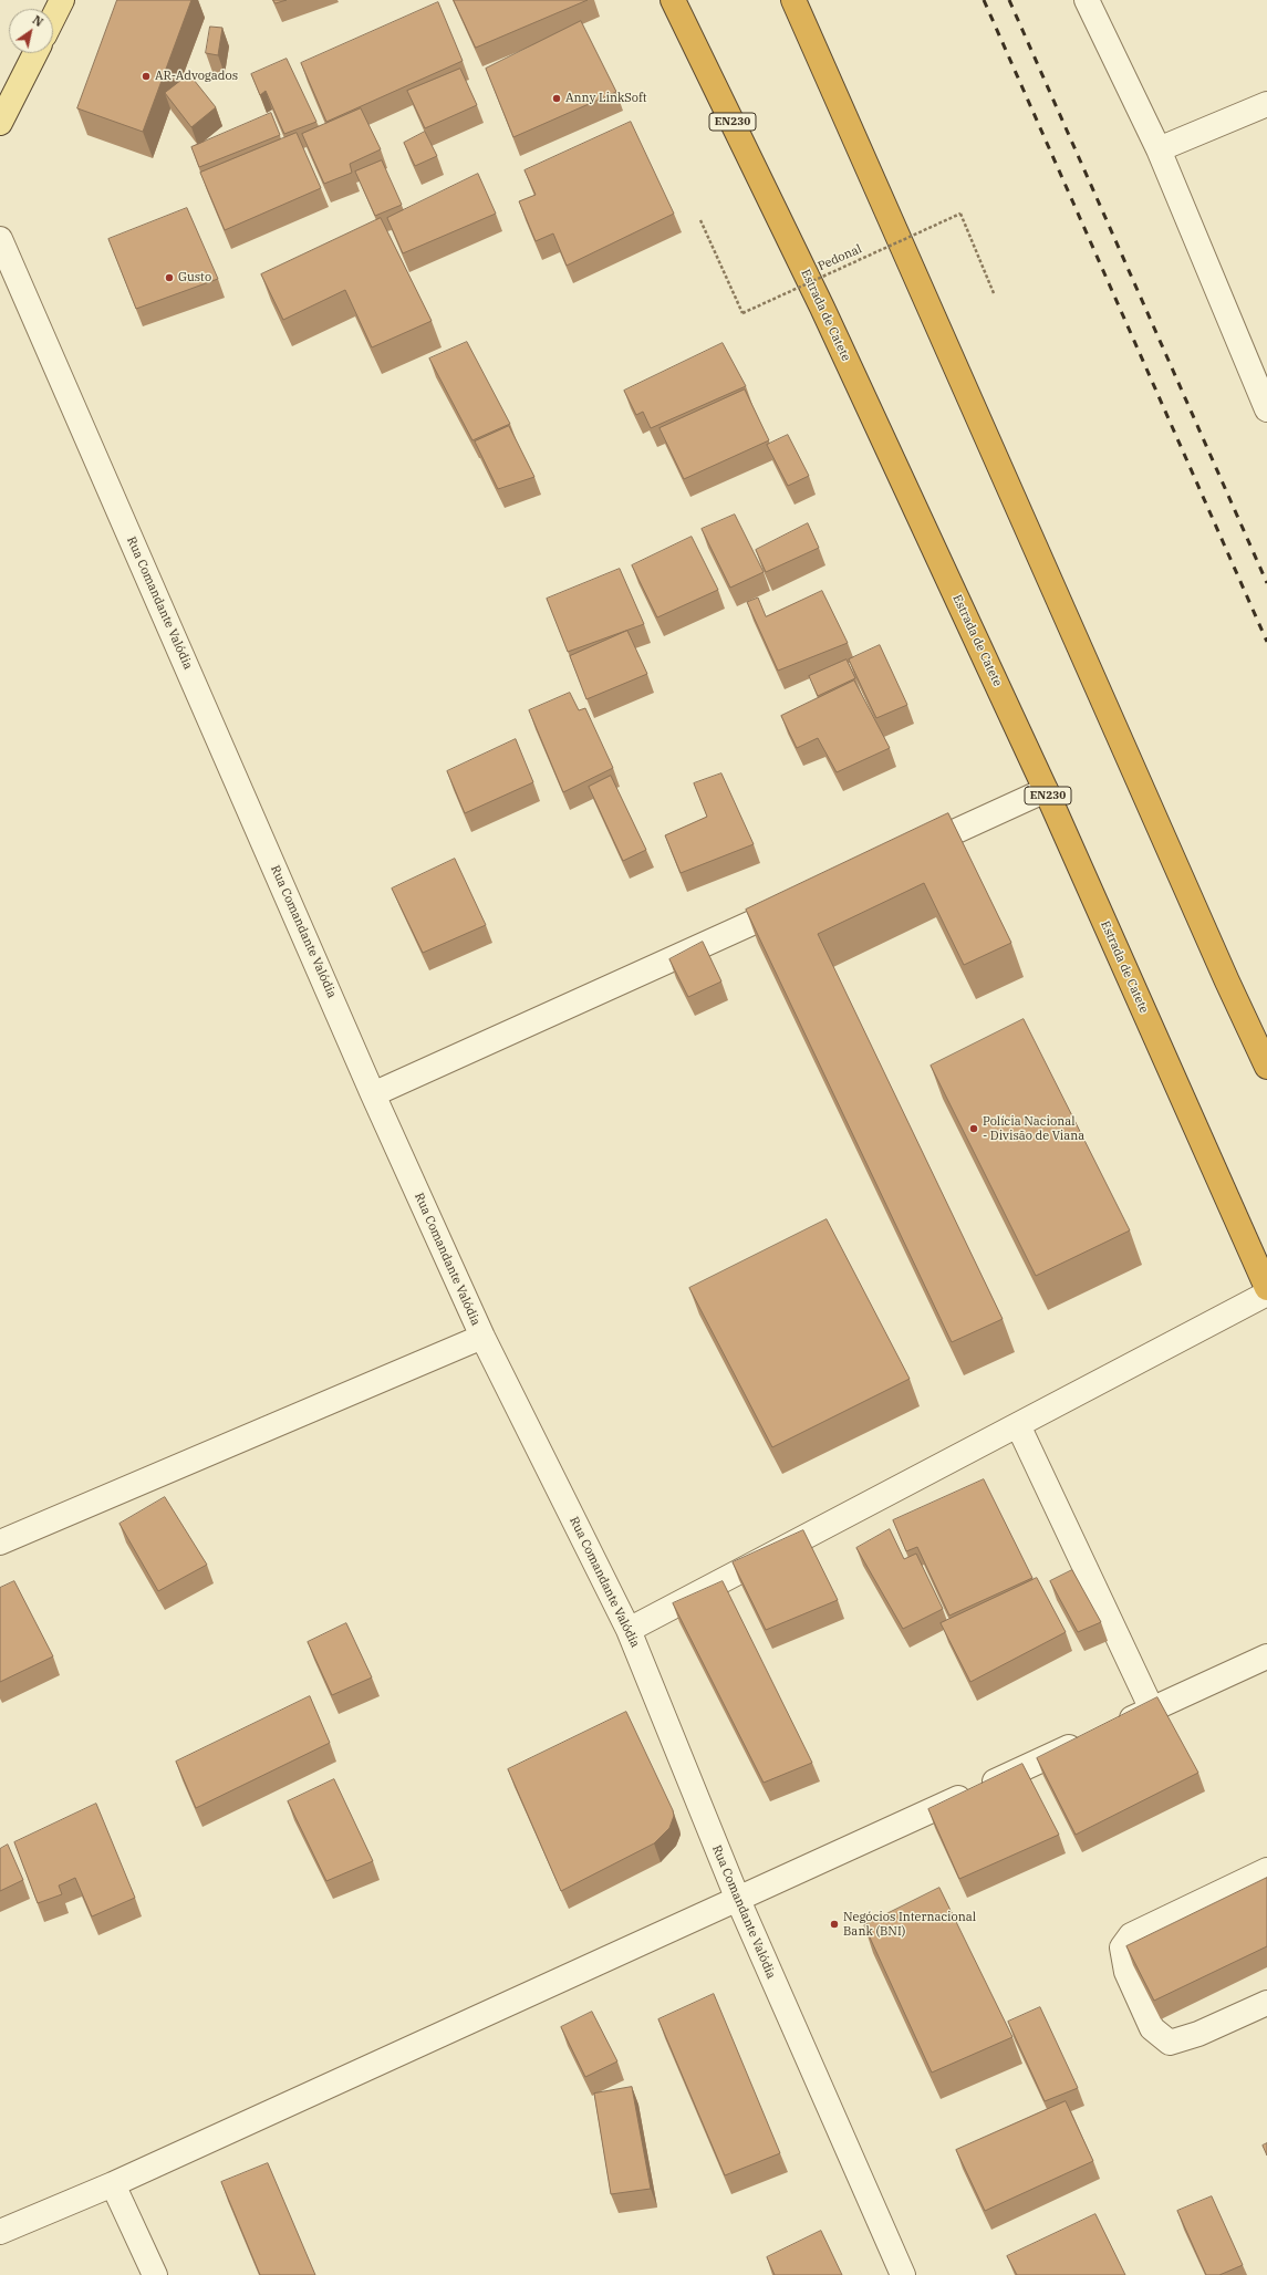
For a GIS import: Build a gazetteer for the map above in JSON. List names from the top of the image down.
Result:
{
  "streets": {
    "highway": ["EN230", "Estrada de Catete"],
    "street": ["Rua Comandante Valódia"],
    "path": ["Pedonal"]
  },
  "places": [
    "AR-Advogados",
    "Anny LinkSoft",
    "Gusto",
    "Polícia Nacional - Divisão de Viana",
    "Negócios Internacional Bank (BNI)"
  ],
  "north": "top right"
}
